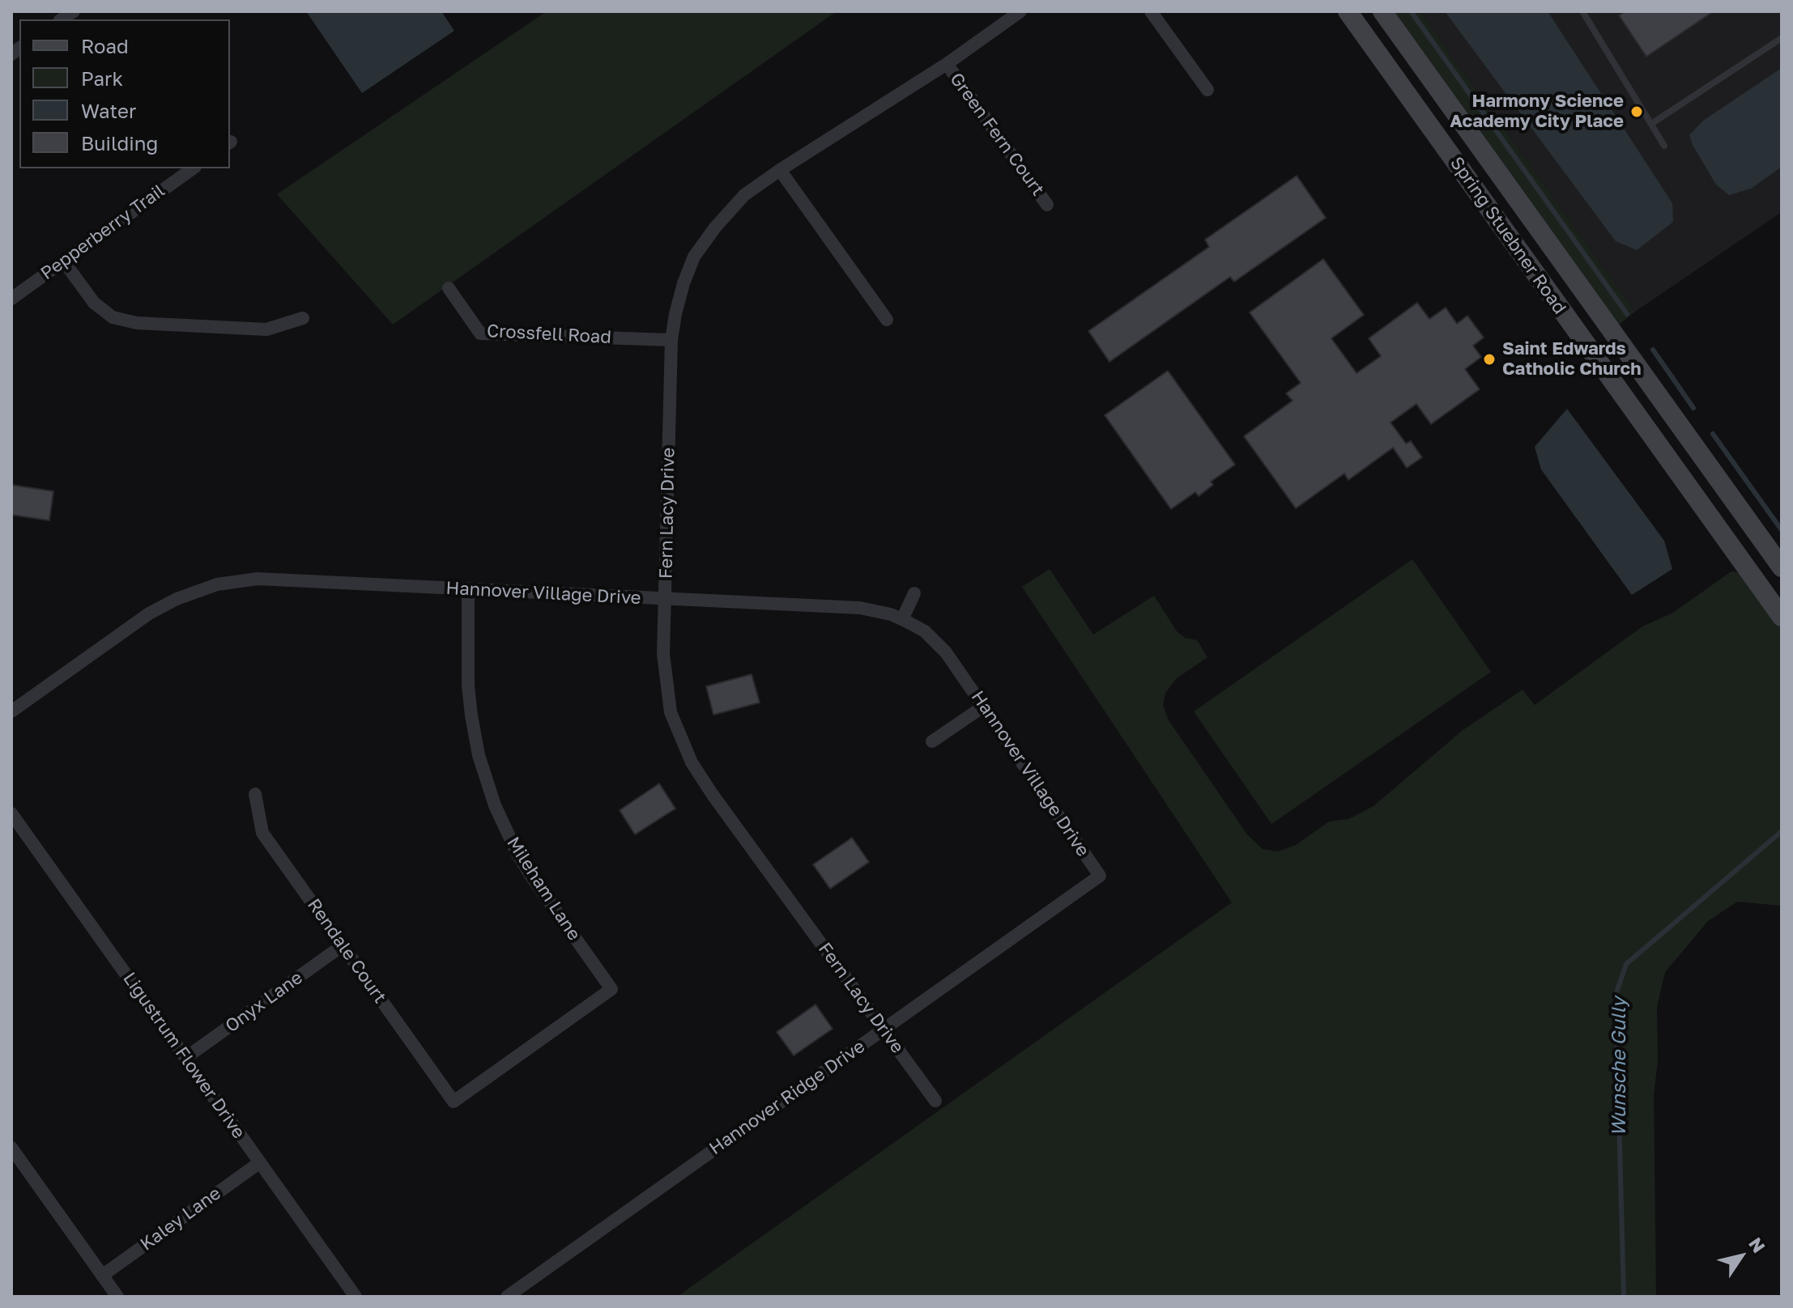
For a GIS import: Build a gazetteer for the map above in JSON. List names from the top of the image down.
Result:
{
  "streets": {
    "main road": ["Spring Stuebner Road"],
    "street": [
      "Green Fern Court",
      "Pepperberry Trail",
      "Crossfell Road",
      "Fern Lacy Drive",
      "Hannover Village Drive",
      "Mileham Lane",
      "Rendale Court",
      "Onyx Lane",
      "Ligustrum Flower Drive",
      "Hannover Ridge Drive",
      "Kaley Lane"
    ]
  },
  "crossings": [
    ["Green Fern Court", "Fern Lacy Drive"],
    ["Crossfell Road", "Fern Lacy Drive"],
    ["Fern Lacy Drive", "Hannover Village Drive"],
    ["Fern Lacy Drive", "Hannover Ridge Drive"],
    ["Hannover Village Drive", "Mileham Lane"],
    ["Hannover Village Drive", "Hannover Ridge Drive"],
    ["Mileham Lane", "Rendale Court"],
    ["Rendale Court", "Onyx Lane"],
    ["Onyx Lane", "Ligustrum Flower Drive"],
    ["Ligustrum Flower Drive", "Kaley Lane"]
  ],
  "water": ["Wunsche Gully"],
  "places": ["Harmony Science Academy City Place", "Saint Edwards Catholic Church"],
  "legend": [
    "Road",
    "Park",
    "Water",
    "Building"
  ],
  "north": "top right"
}
